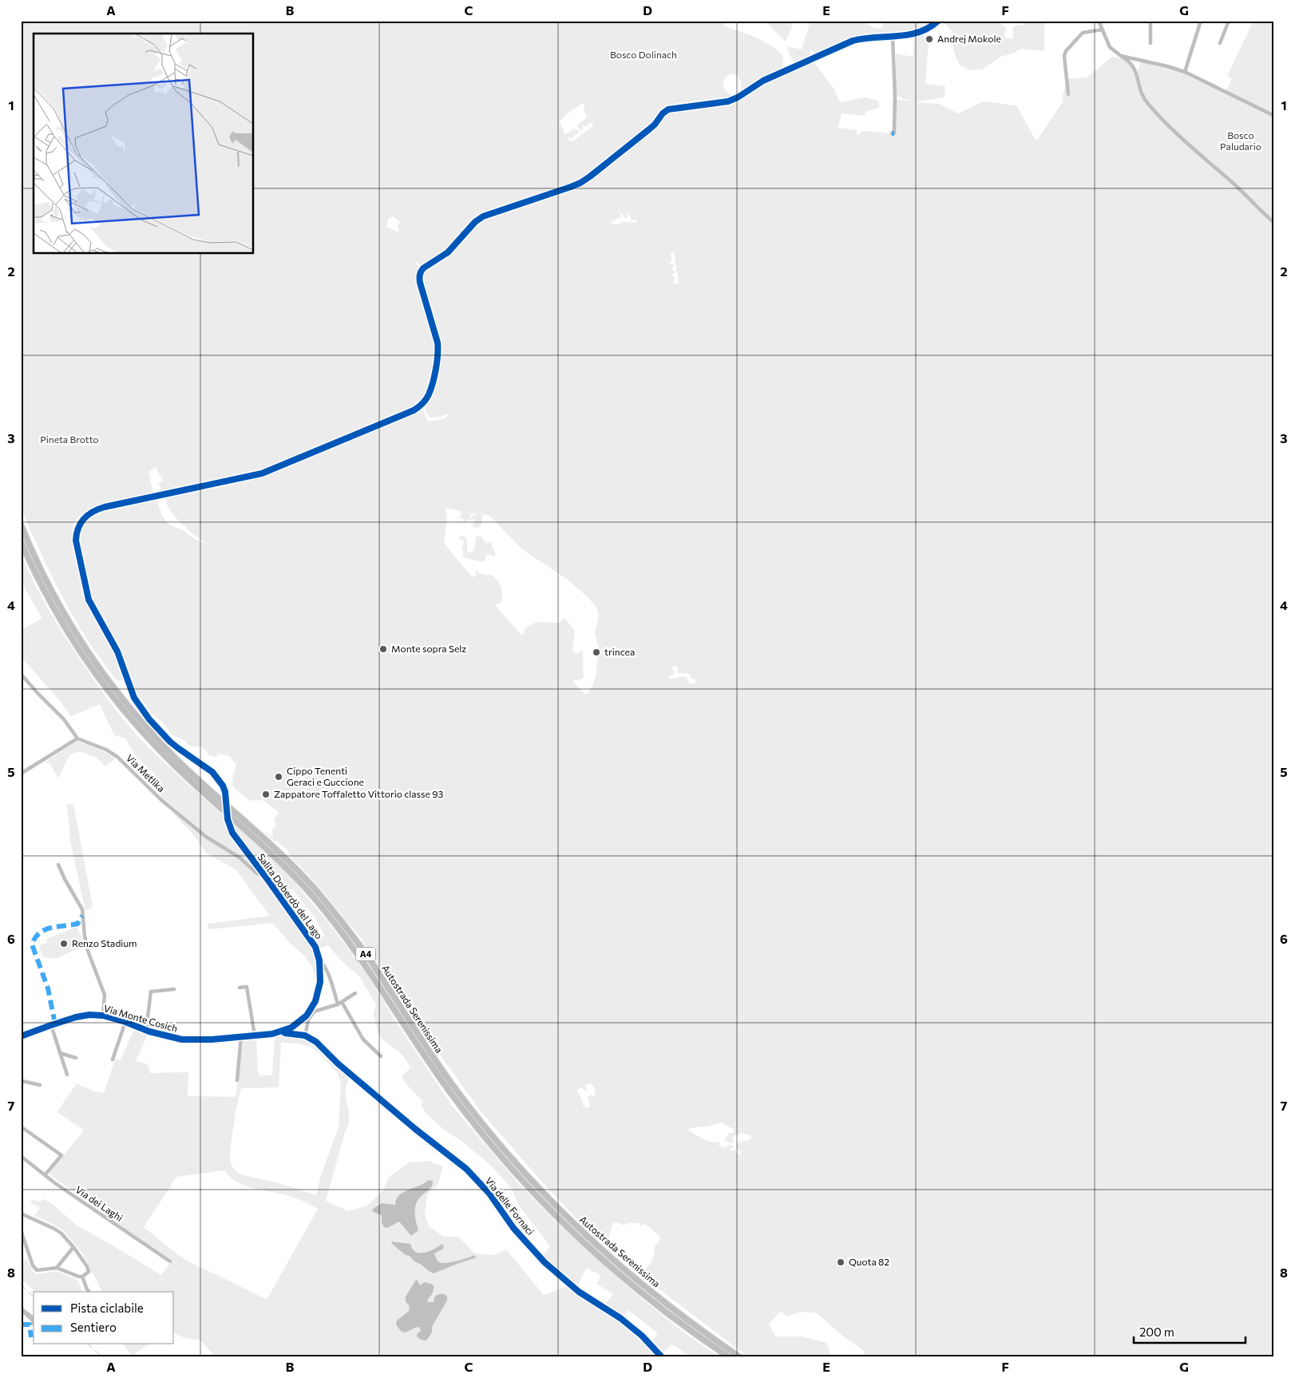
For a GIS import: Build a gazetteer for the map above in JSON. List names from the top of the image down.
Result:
{
  "streets": {
    "highway": ["A4", "Autostrada Serenissima"],
    "street": [
      "Via Metlika",
      "Salita Doberdò del Lago",
      "Via Monte Cosich",
      "Via dei Laghi",
      "Via delle Fornaci"
    ]
  },
  "crossings": [
    ["Via Metlika", "Salita Doberdò del Lago"],
    ["Salita Doberdò del Lago", "Via Monte Cosich"],
    ["Salita Doberdò del Lago", "Via delle Fornaci"],
    ["Via Monte Cosich", "Via delle Fornaci"]
  ],
  "parks": ["Bosco Dolinach", "Bosco Paludario", "Pineta Brotto"],
  "places": [
    "Andrej Mokole",
    "Monte sopra Selz",
    "trincea",
    "Cippo Tenenti Geraci e Guccione",
    "Zappatore Toffaletto Vittorio classe 93",
    "Renzo Stadium",
    "Quota 82"
  ],
  "legend": ["Pista ciclabile", "Sentiero"],
  "scale_bar": "200 m",
  "grid": {
    "columns": [
      "A",
      "B",
      "C",
      "D",
      "E",
      "F",
      "G"
    ],
    "rows": [
      "1",
      "2",
      "3",
      "4",
      "5",
      "6",
      "7",
      "8"
    ]
  }
}
